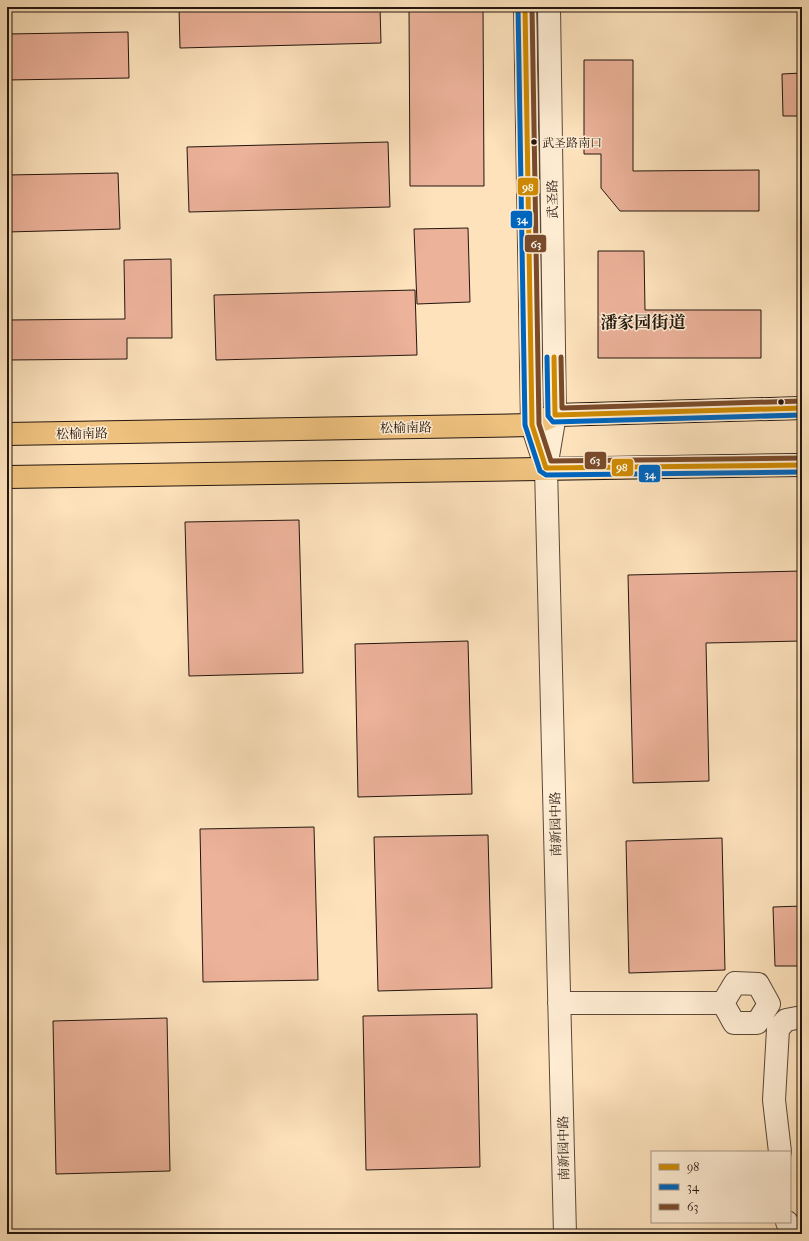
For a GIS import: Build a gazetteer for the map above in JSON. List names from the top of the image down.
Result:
{
  "streets": {
    "main road": ["松榆南路"],
    "street": ["武圣路", "南新园中路"]
  },
  "crossings": [
    ["武圣路", "松榆南路"],
    ["武圣路", "南新园中路"],
    ["松榆南路", "南新园中路"]
  ],
  "districts": ["潘家园街道"],
  "places": ["武圣路南口"],
  "lines": ["transit line 98", "transit line 34", "transit line 63"],
  "legend": ["98", "34", "63"]
}
